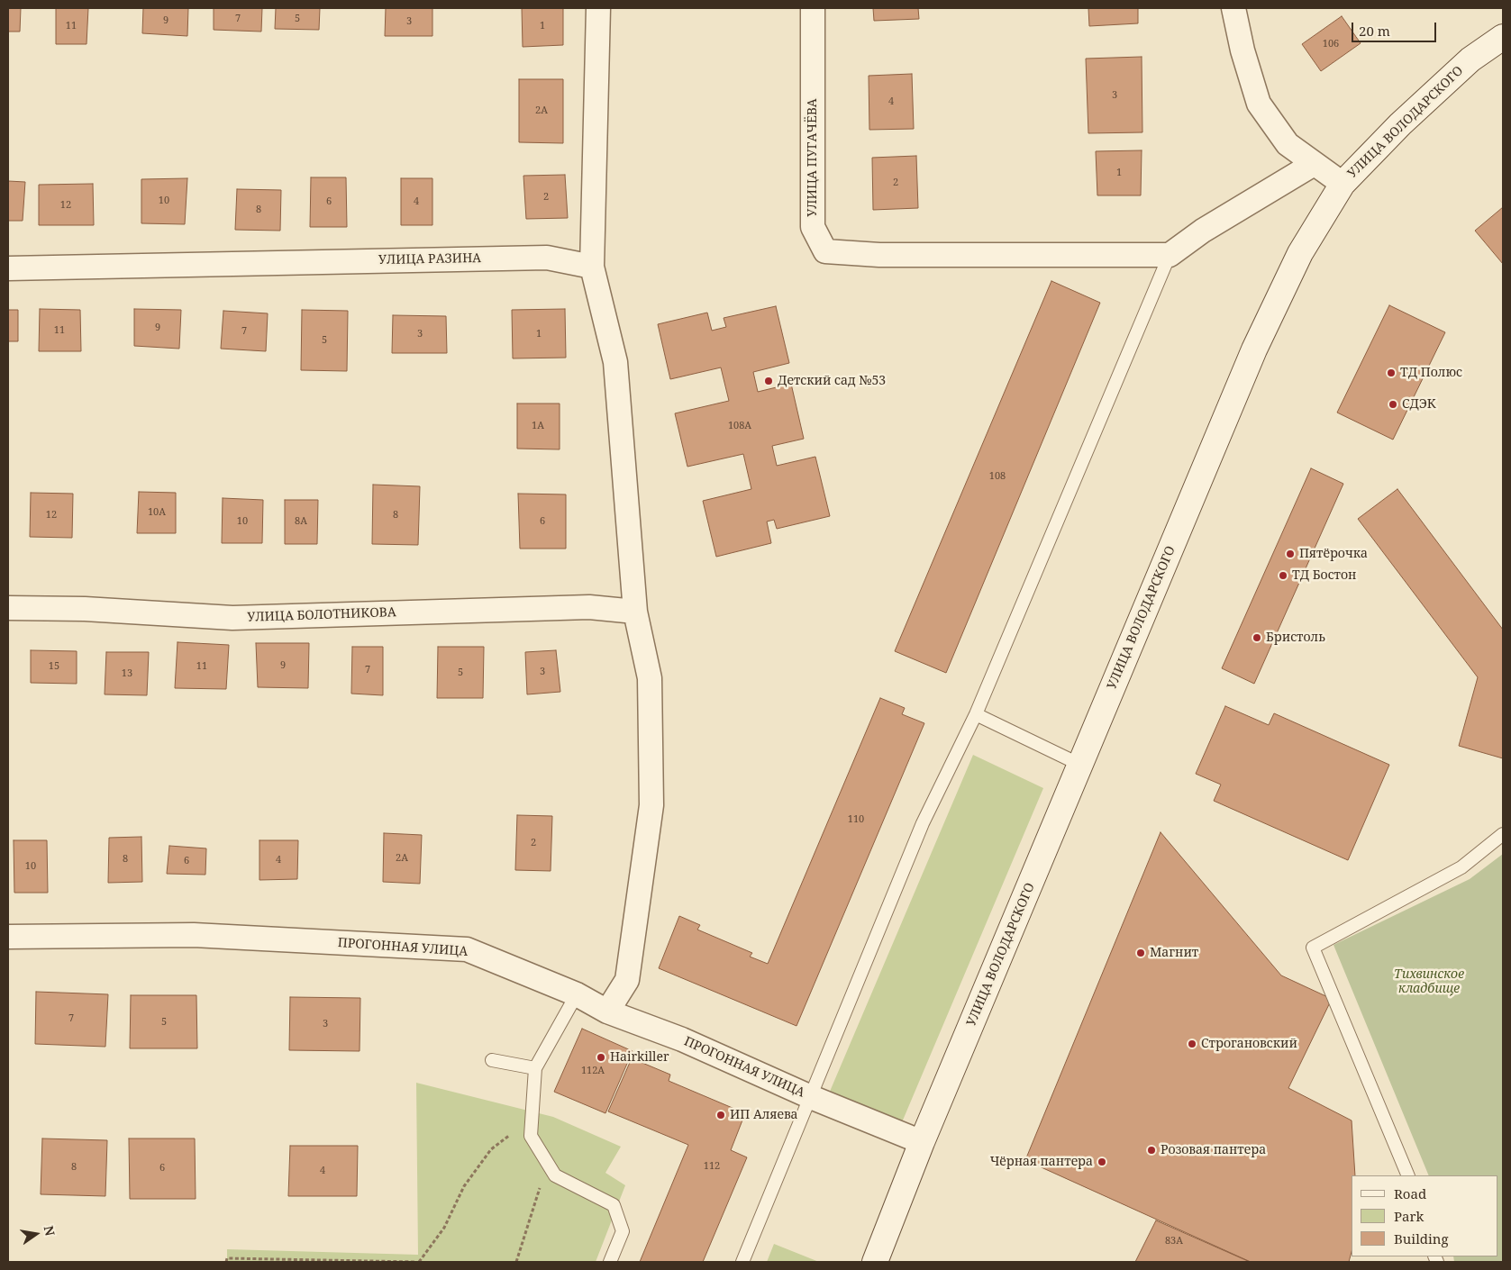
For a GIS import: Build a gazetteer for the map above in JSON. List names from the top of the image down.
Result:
{
  "streets": {
    "main road": ["УЛИЦА ВОЛОДАРСКОГО"],
    "street": [
      "УЛИЦА ПУГАЧЁВА",
      "УЛИЦА РАЗИНА",
      "УЛИЦА БОЛОТНИКОВА",
      "ПРОГОННАЯ УЛИЦА"
    ]
  },
  "crossings": [
    ["УЛИЦА ВОЛОДАРСКОГО", "ПРОГОННАЯ УЛИЦА"]
  ],
  "parks": ["Тихвинское кладбище"],
  "places": [
    "ТД Полюс",
    "Детский сад №53",
    "СДЭК",
    "Пятёрочка",
    "ТД Бостон",
    "Бристоль",
    "Магнит",
    "Строгановский",
    "Hairkiller",
    "ИП Аляева",
    "Розовая пантера",
    "Чёрная пантера"
  ],
  "house_numbers": [
    "7",
    "5",
    "9",
    "3",
    "11",
    "1",
    "106",
    "3",
    "4",
    "2А",
    "1",
    "2",
    "2",
    "10",
    "6",
    "4",
    "12",
    "8",
    "9",
    "11",
    "7",
    "3",
    "1",
    "5",
    "1А",
    "108А",
    "108",
    "10А",
    "12",
    "8",
    "10",
    "8А",
    "6",
    "9",
    "15",
    "11",
    "7",
    "3",
    "5",
    "13",
    "110",
    "2",
    "2А",
    "8",
    "4",
    "6",
    "10",
    "7",
    "5",
    "3",
    "112А",
    "112",
    "8",
    "6",
    "4",
    "83А"
  ],
  "legend": ["Road", "Park", "Building"],
  "scale_bar": "20 m",
  "north": "right"
}
